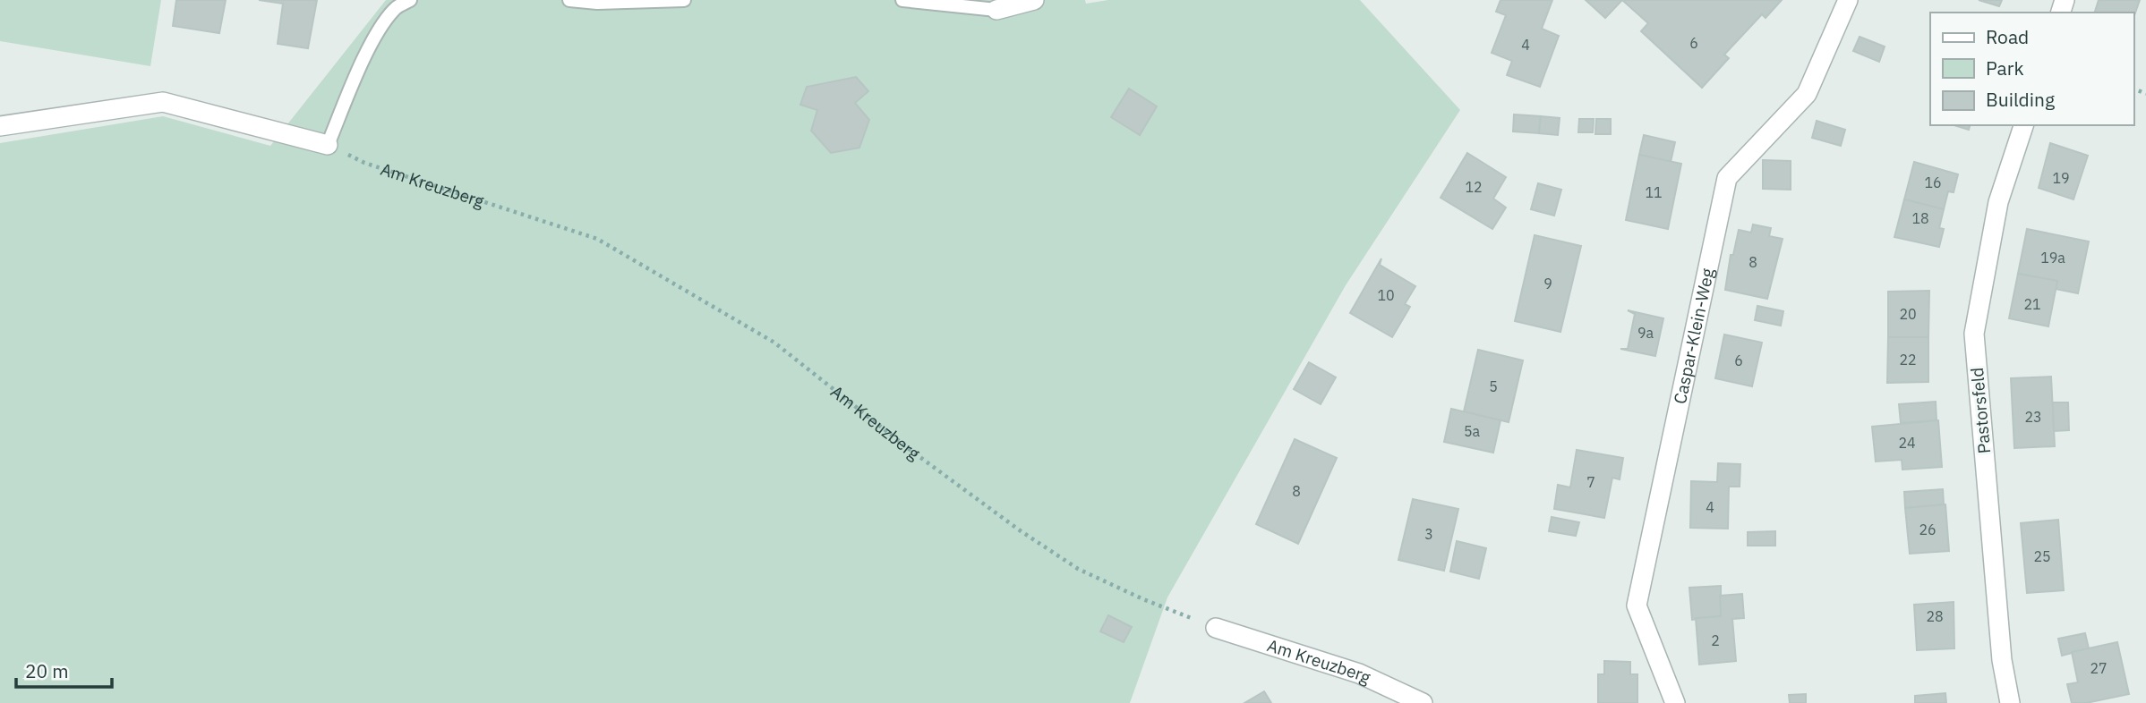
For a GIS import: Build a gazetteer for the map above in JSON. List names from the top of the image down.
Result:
{
  "streets": {
    "street": ["Am Kreuzberg", "Caspar-Klein-Weg", "Pastorsfeld"]
  },
  "house_numbers": [
    "6",
    "4",
    "19",
    "16",
    "12",
    "11",
    "18",
    "19a",
    "8",
    "9",
    "10",
    "21",
    "20",
    "9a",
    "22",
    "6",
    "5",
    "23",
    "5a",
    "24",
    "7",
    "8",
    "4",
    "26",
    "3",
    "25",
    "28",
    "2",
    "27"
  ],
  "legend": ["Road", "Park", "Building"],
  "scale_bar": "20 m"
}
